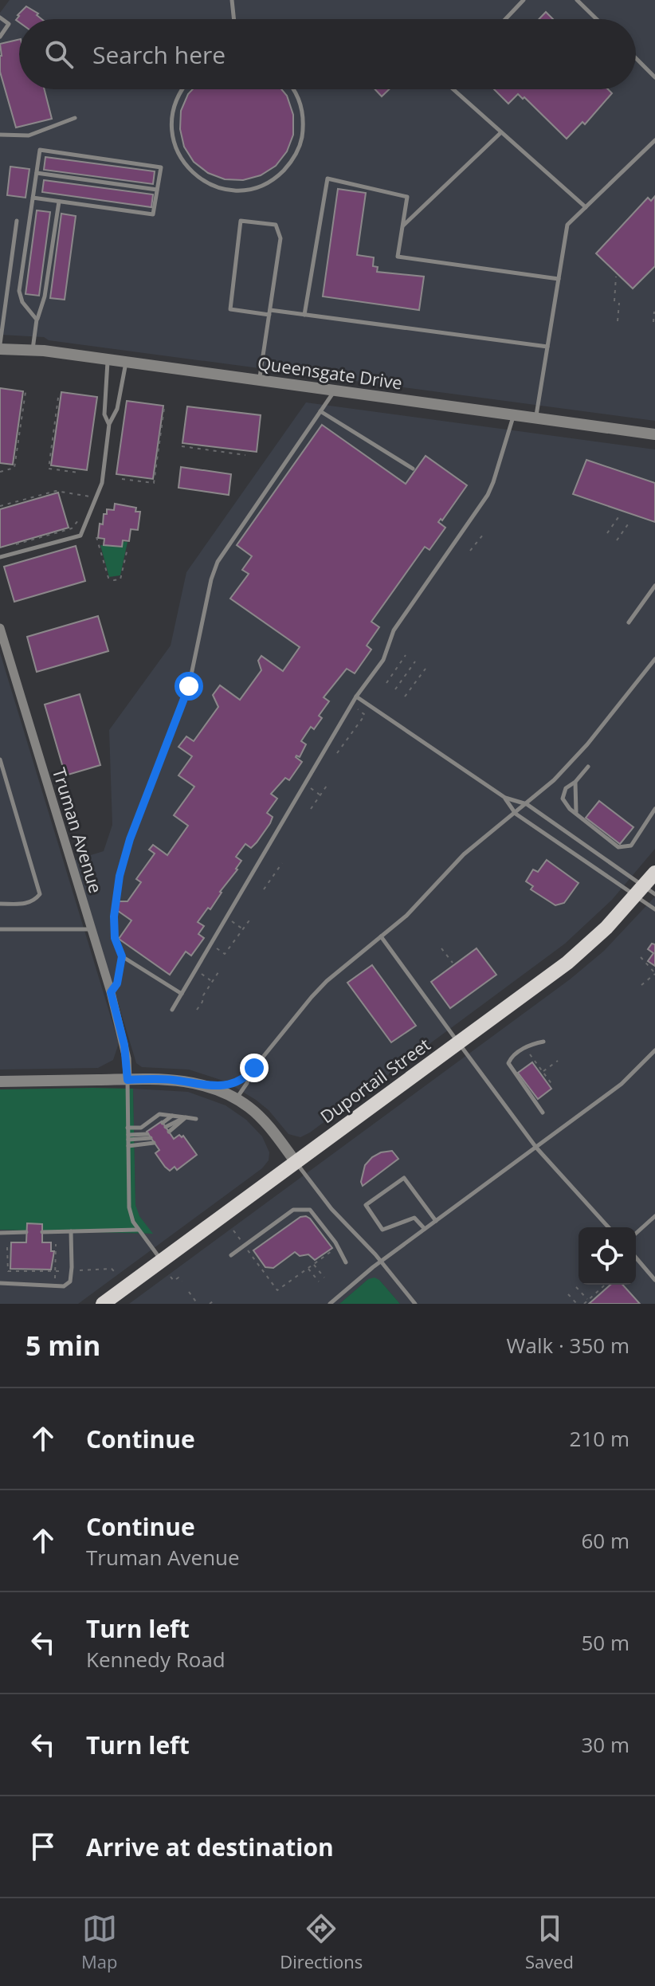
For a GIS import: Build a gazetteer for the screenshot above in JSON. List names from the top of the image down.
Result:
{
  "streets": {
    "main road": ["Duportail Street"],
    "street": ["Queensgate Drive", "Truman Avenue"]
  },
  "page": {
    "search": "Search here",
    "heading": ["5 min", "Walk · 350 m"],
    "list": [
      ["Continue", "210 m"],
      ["Continue", "Truman Avenue", "60 m"],
      ["Turn left", "Kennedy Road", "50 m"],
      ["Turn left", "30 m"],
      "Arrive at destination"
    ],
    "nav": ["Map", "Directions", "Saved"]
  }
}
